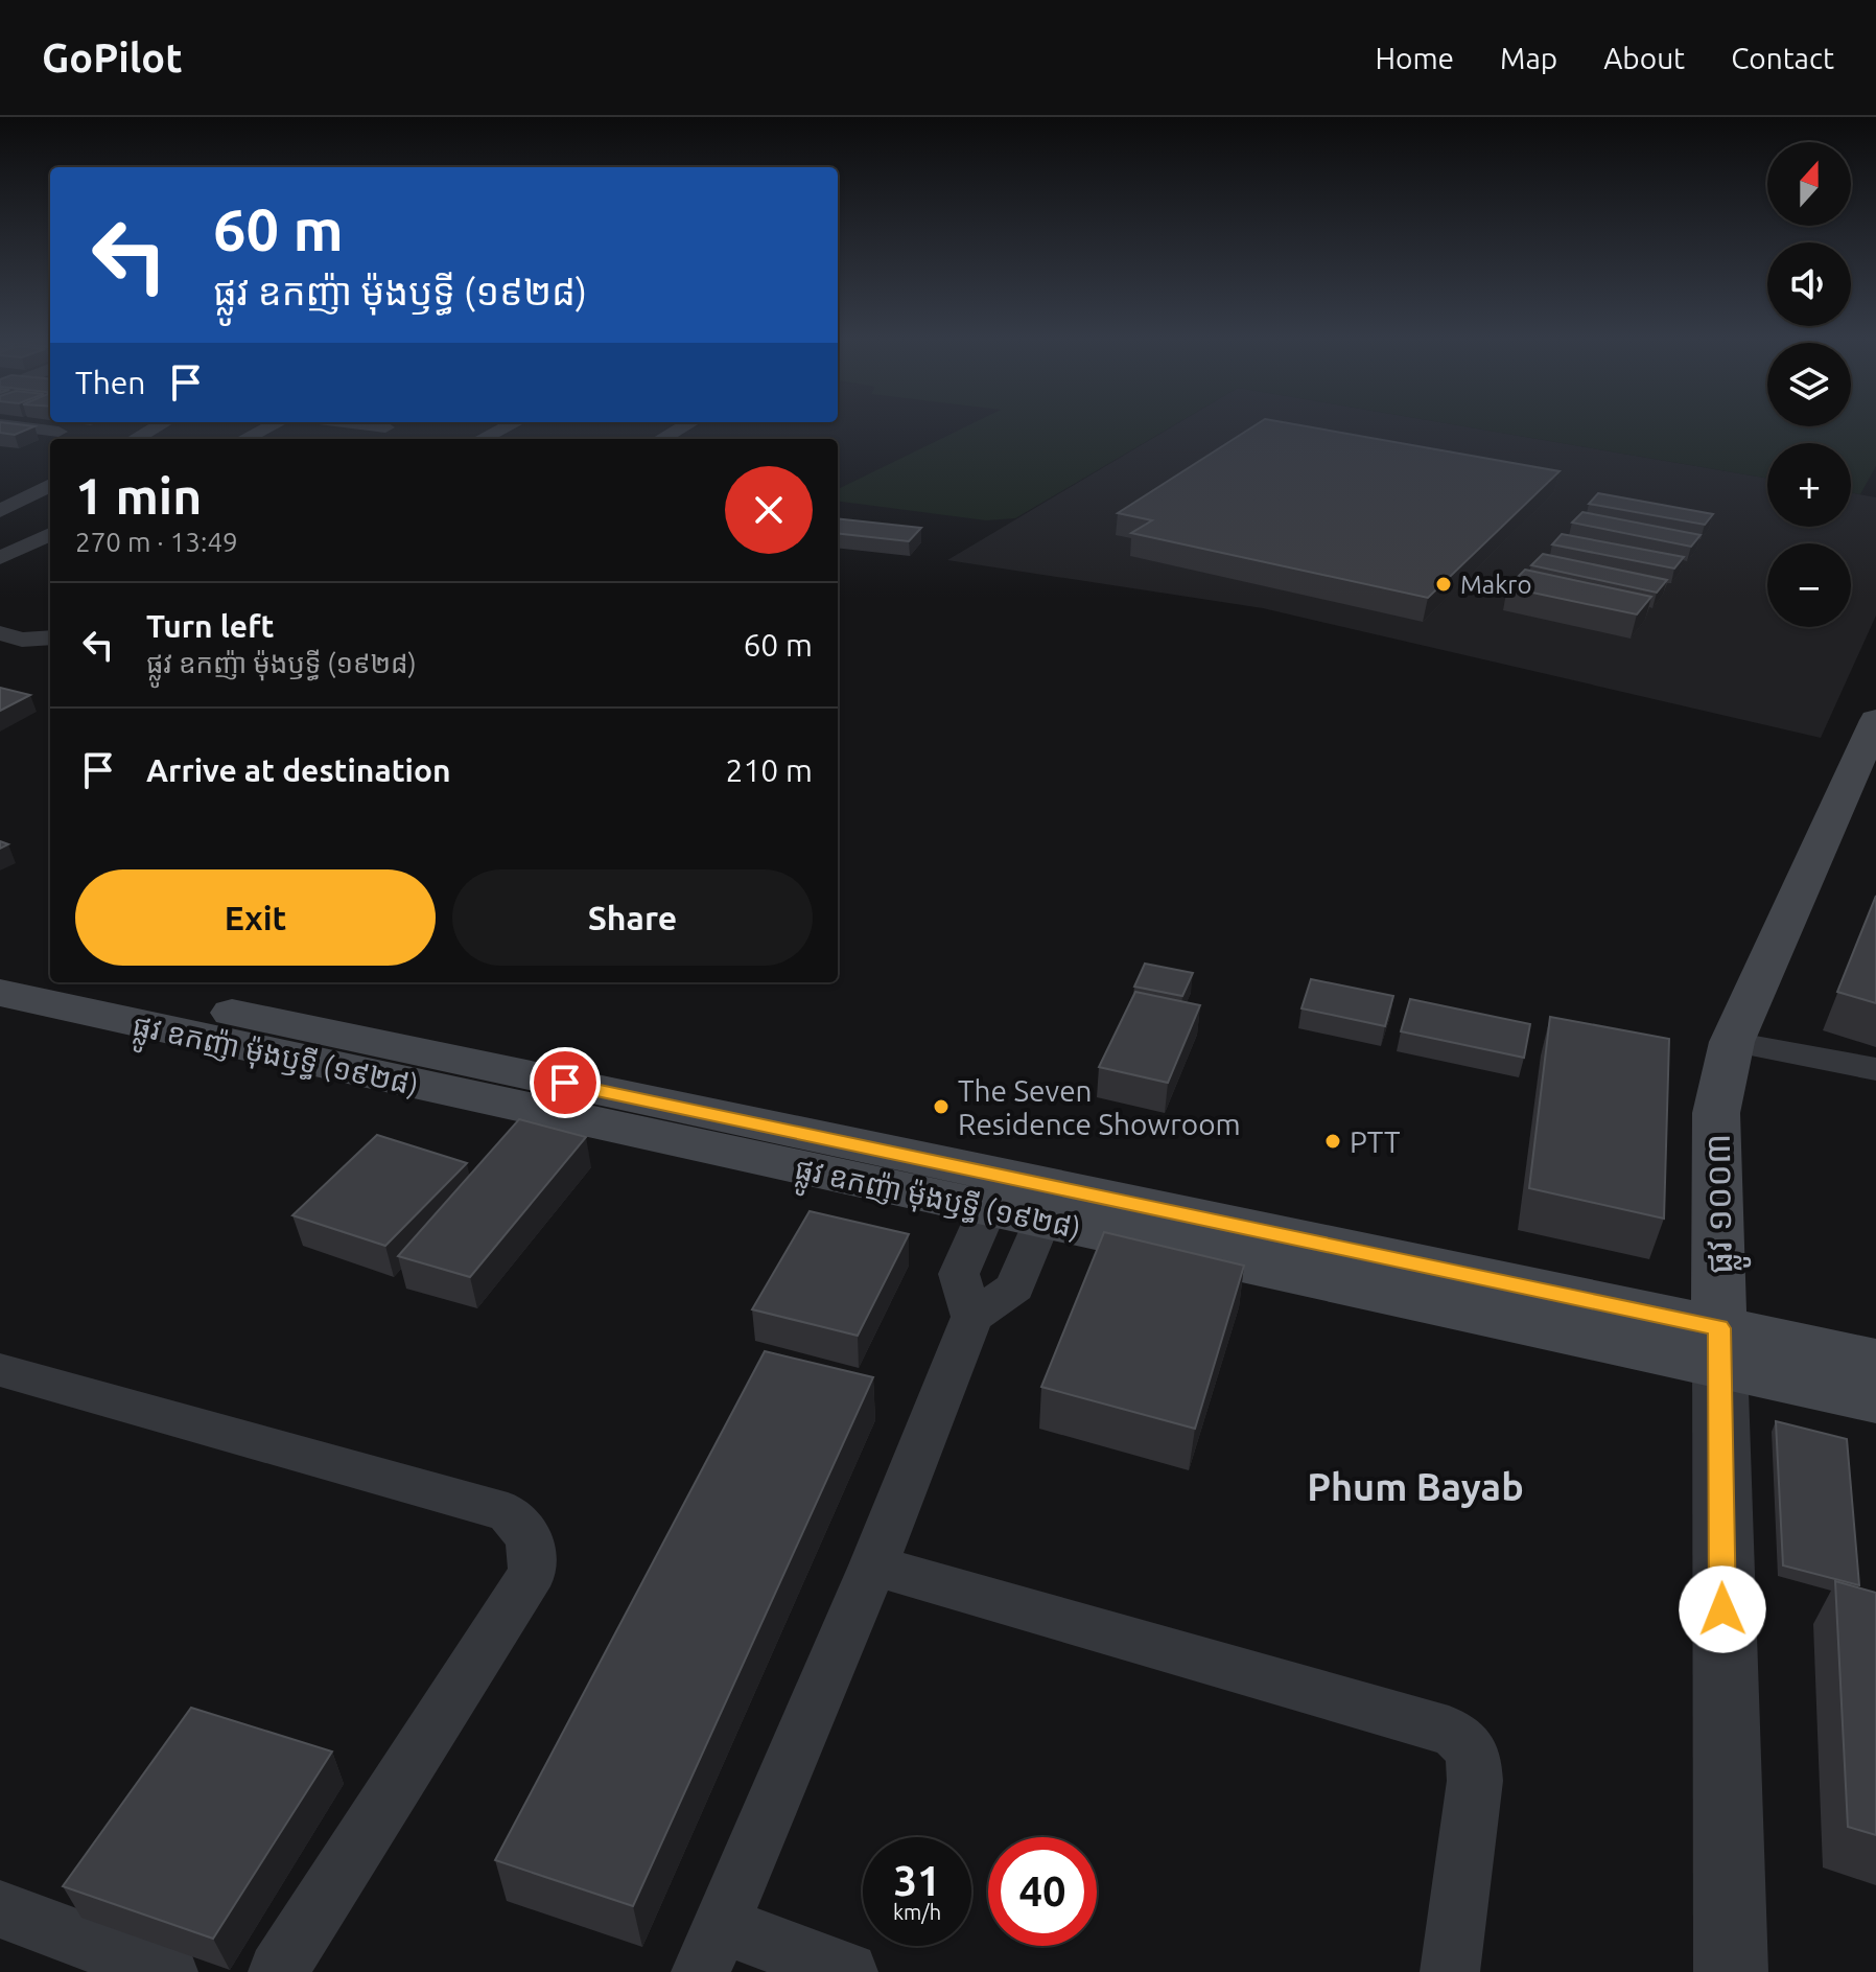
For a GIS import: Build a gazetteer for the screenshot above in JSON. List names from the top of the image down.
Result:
{
  "streets": {
    "main road": ["ផ្លូវ ឧកញ៉ា ម៉ុងឫទ្ធី (១៩២៨)", "ផ្លូវ ១០០៣"]
  },
  "crossings": [
    ["ផ្លូវ ឧកញ៉ា ម៉ុងឫទ្ធី (១៩២៨)", "ផ្លូវ ១០០៣"]
  ],
  "districts": ["Phum Bayab"],
  "places": ["Makro", "The Seven Residence Showroom", "PTT"],
  "north": "top",
  "page": {
    "header": "GoPilot",
    "nav": [
      "Home",
      "Map",
      "About",
      "Contact"
    ],
    "map_buttons": ["+", "−"],
    "turn": ["60 m", "ផ្លូវ ឧកញ៉ា ម៉ុងឫទ្ធី (១៩២៨)"],
    "then": "Then",
    "heading": ["1 min", "270 m · 13:49"],
    "list": [
      {
        "name": "Turn left",
        "note": "ផ្លូវ ឧកញ៉ា ម៉ុងឫទ្ធី (១៩២៨)",
        "value": "60 m"
      },
      {
        "name": "Arrive at destination",
        "value": "210 m"
      }
    ],
    "buttons": ["Exit", "Share"],
    "speed": "31 km/h",
    "limit": "40"
  }
}
